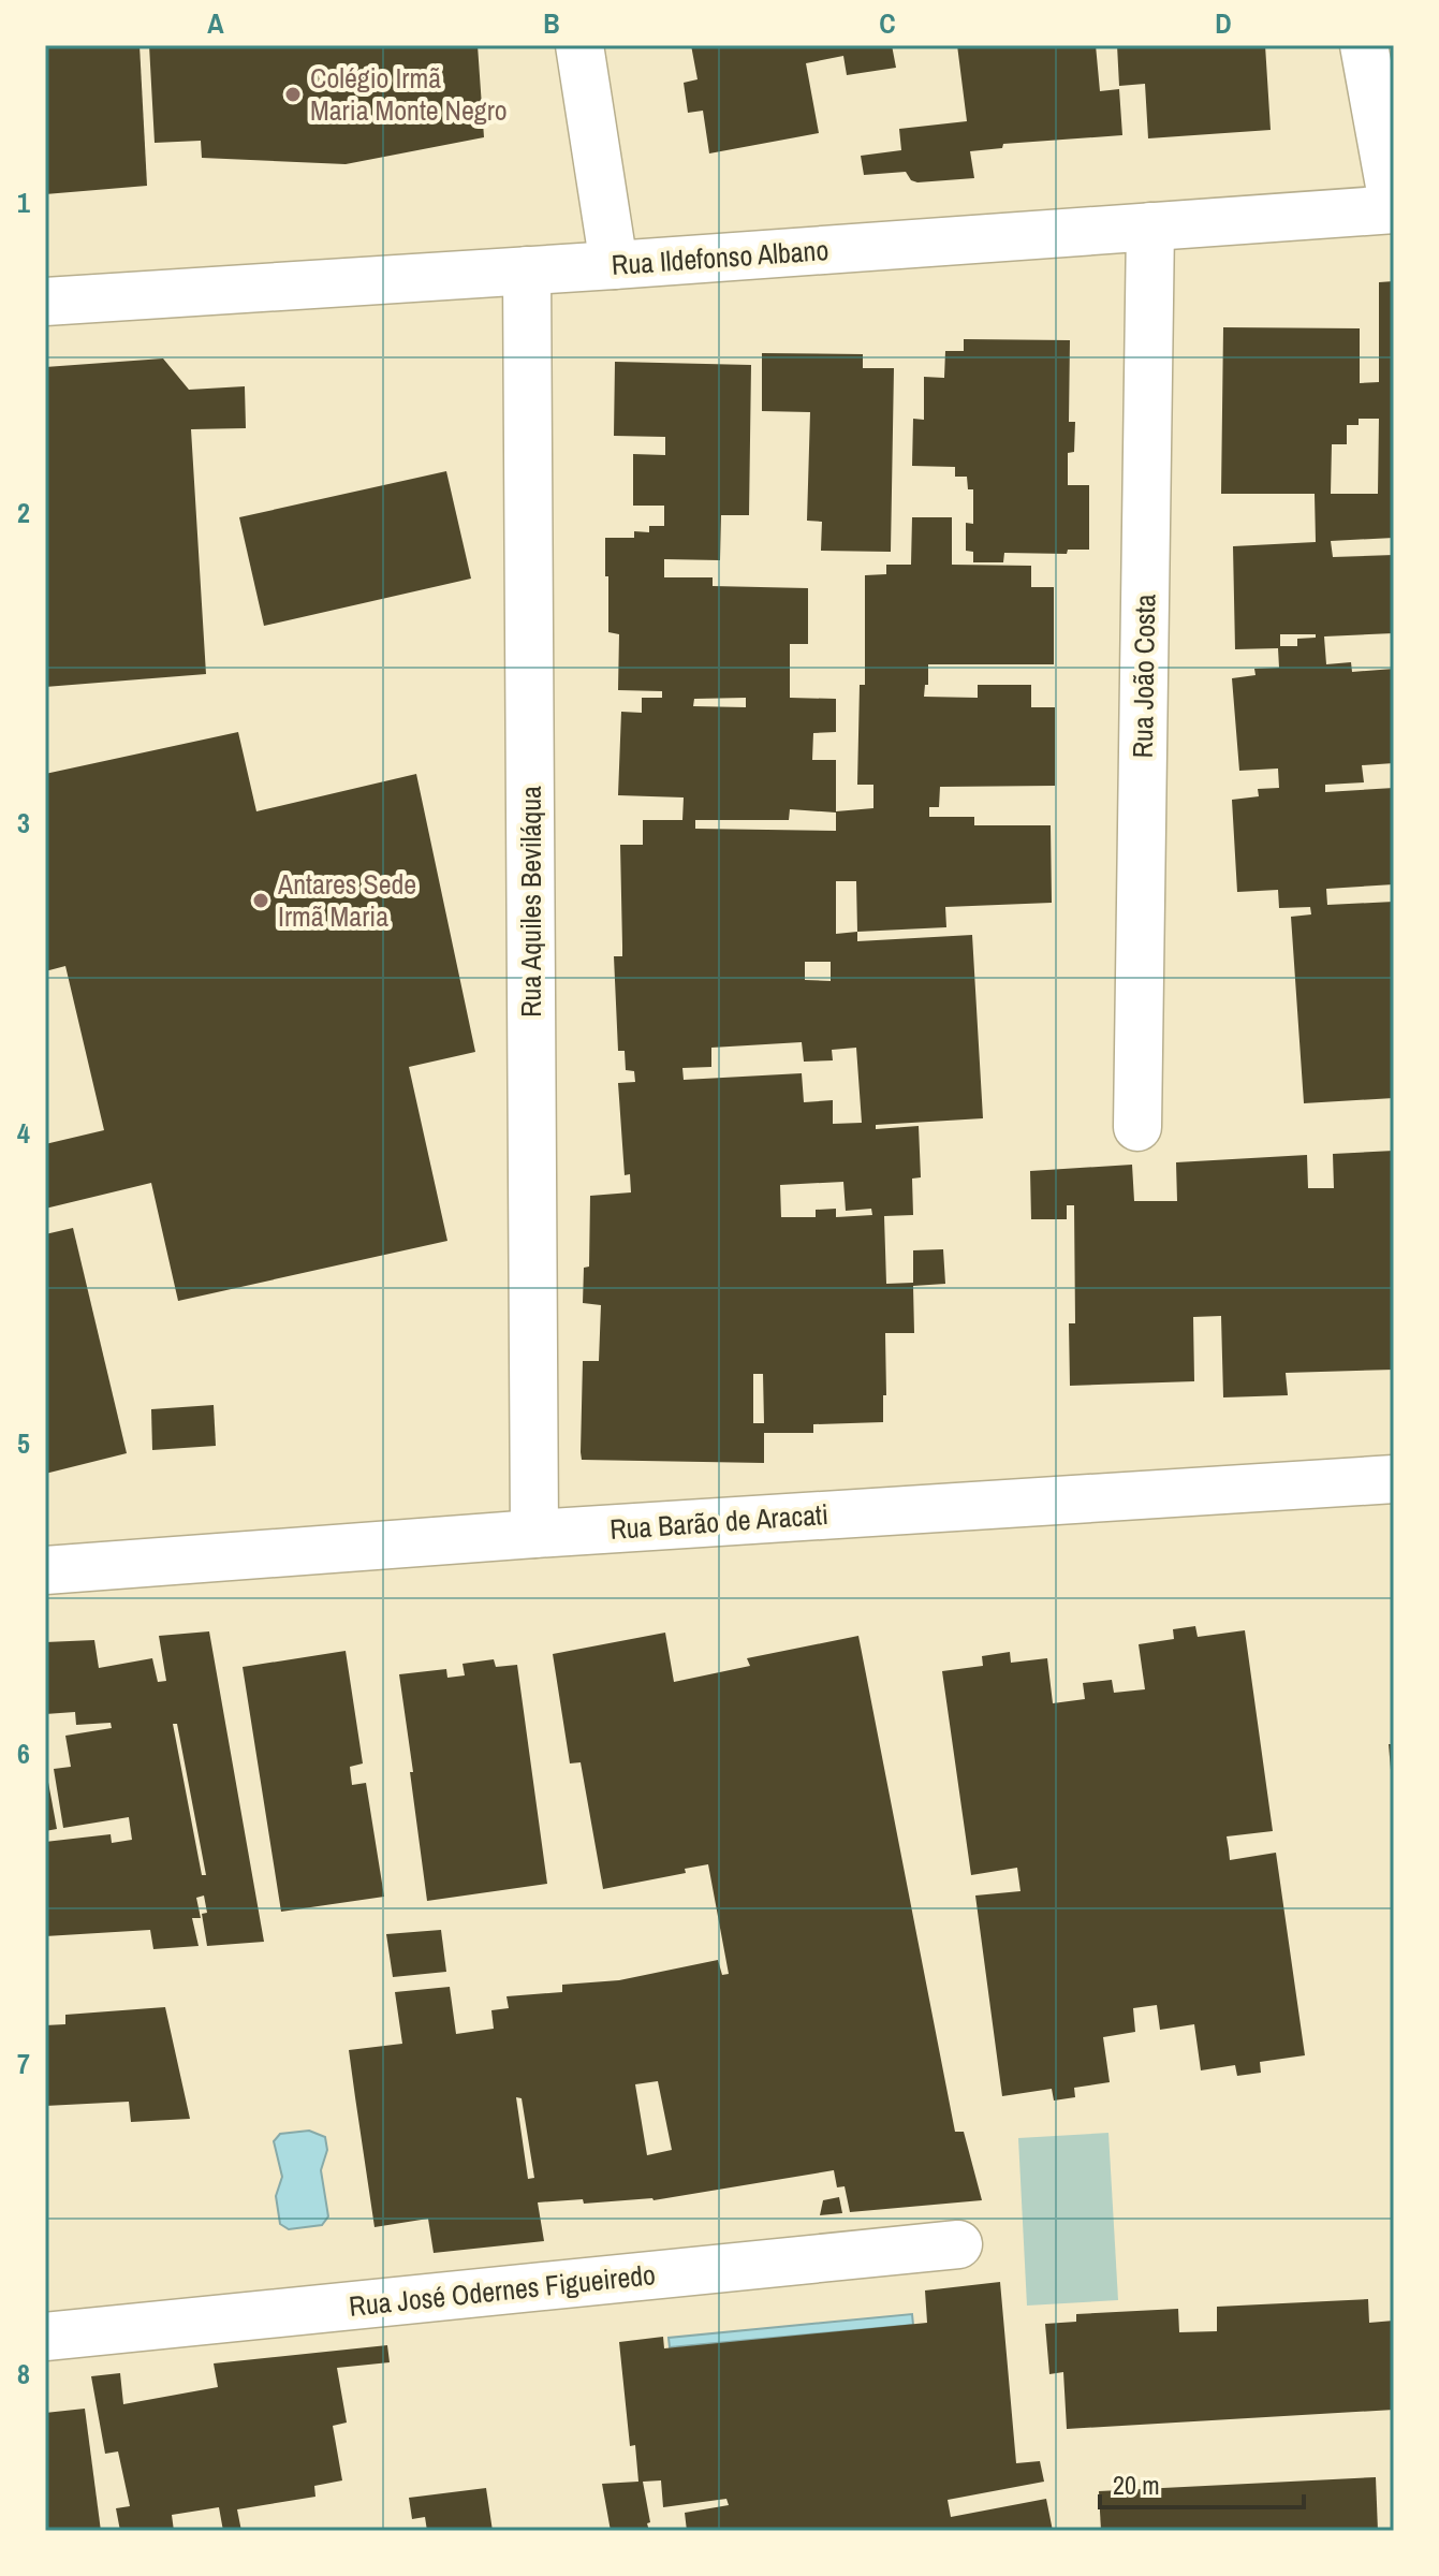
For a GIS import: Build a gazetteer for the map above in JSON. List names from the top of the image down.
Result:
{
  "streets": {
    "street": [
      "Rua Ildefonso Albano",
      "Rua João Costa",
      "Rua Aquiles Beviláqua",
      "Rua Barão de Aracati",
      "Rua José Odernes Figueiredo"
    ]
  },
  "crossings": [
    ["Rua Ildefonso Albano", "Rua João Costa"],
    ["Rua Ildefonso Albano", "Rua Aquiles Beviláqua"],
    ["Rua Aquiles Beviláqua", "Rua Barão de Aracati"]
  ],
  "places": ["Colégio Irmã Maria Monte Negro", "Antares Sede Irmã Maria"],
  "scale_bar": "20 m",
  "grid": {
    "columns": [
      "A",
      "B",
      "C",
      "D"
    ],
    "rows": [
      "1",
      "2",
      "3",
      "4",
      "5",
      "6",
      "7",
      "8"
    ]
  }
}
